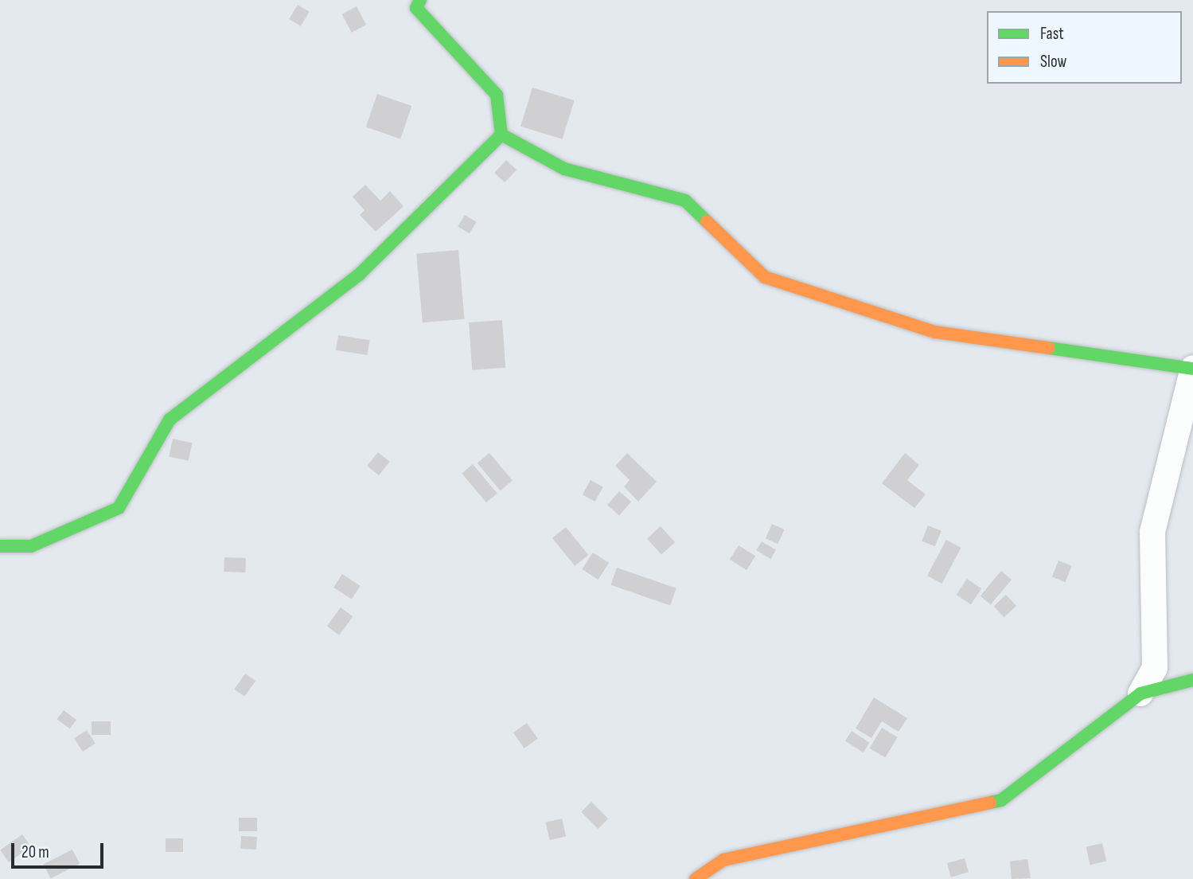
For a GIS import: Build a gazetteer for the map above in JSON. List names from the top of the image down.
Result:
{
  "legend": ["Fast", "Slow"],
  "scale_bar": "20 m"
}
